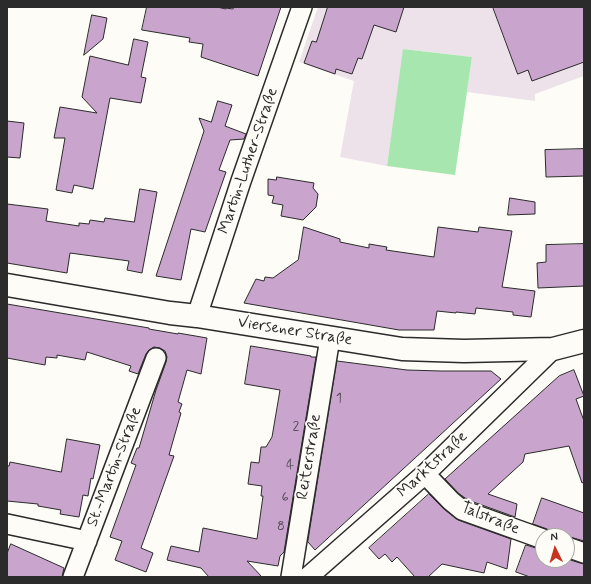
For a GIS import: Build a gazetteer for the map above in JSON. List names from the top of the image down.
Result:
{
  "streets": {
    "main road": ["Viersener Straße"],
    "street": [
      "Martin-Luther-Straße",
      "Reiterstraße",
      "Marktstraße",
      "St.-Martin-Straße",
      "Talstraße"
    ]
  },
  "crossings": [
    ["Martin-Luther-Straße", "Viersener Straße"],
    ["Viersener Straße", "Reiterstraße"],
    ["Viersener Straße", "Marktstraße"],
    ["Marktstraße", "Talstraße"]
  ],
  "house_numbers": [
    "1",
    "2",
    "4",
    "6",
    "8"
  ],
  "north": "top"
}
